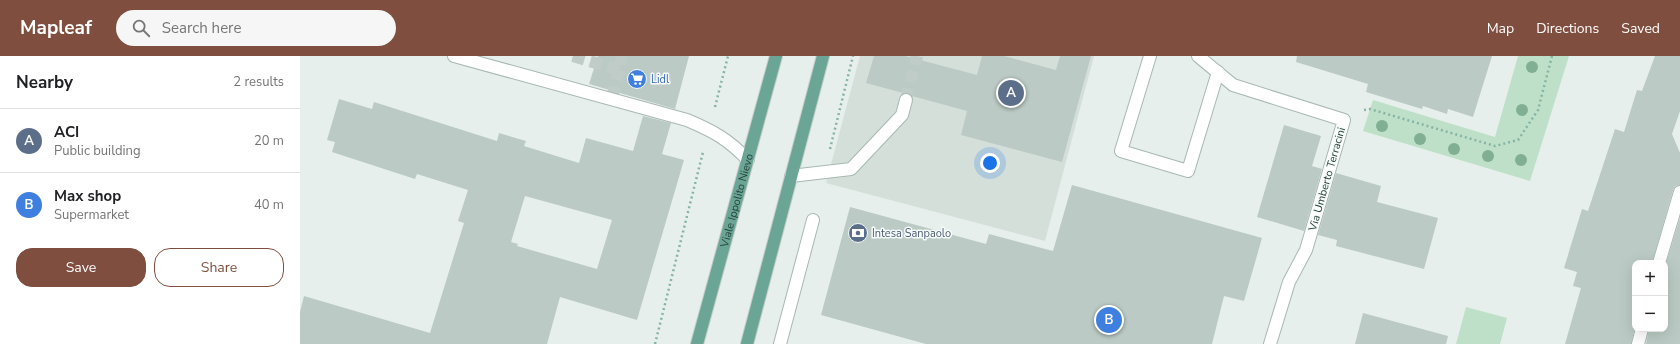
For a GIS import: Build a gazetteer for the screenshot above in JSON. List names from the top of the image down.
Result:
{
  "streets": {
    "main road": ["Viale Ippolito Nievo"],
    "street": ["Via Umberto Terracini"]
  },
  "places": {
    "supermarket": ["Lidl"],
    "bank": ["Intesa Sanpaolo"]
  },
  "page": {
    "header": "Mapleaf",
    "search": "Search here",
    "nav": ["Map", "Directions", "Saved"],
    "heading": ["Nearby", "2 results"],
    "pins": ["A", "B"],
    "list": [
      {
        "mark": "A",
        "name": "ACI",
        "note": "Public building",
        "value": "20 m"
      },
      {
        "mark": "B",
        "name": "Max shop",
        "note": "Supermarket",
        "value": "40 m"
      }
    ],
    "buttons": ["Save", "Share"],
    "map_buttons": ["+", "−"]
  }
}
